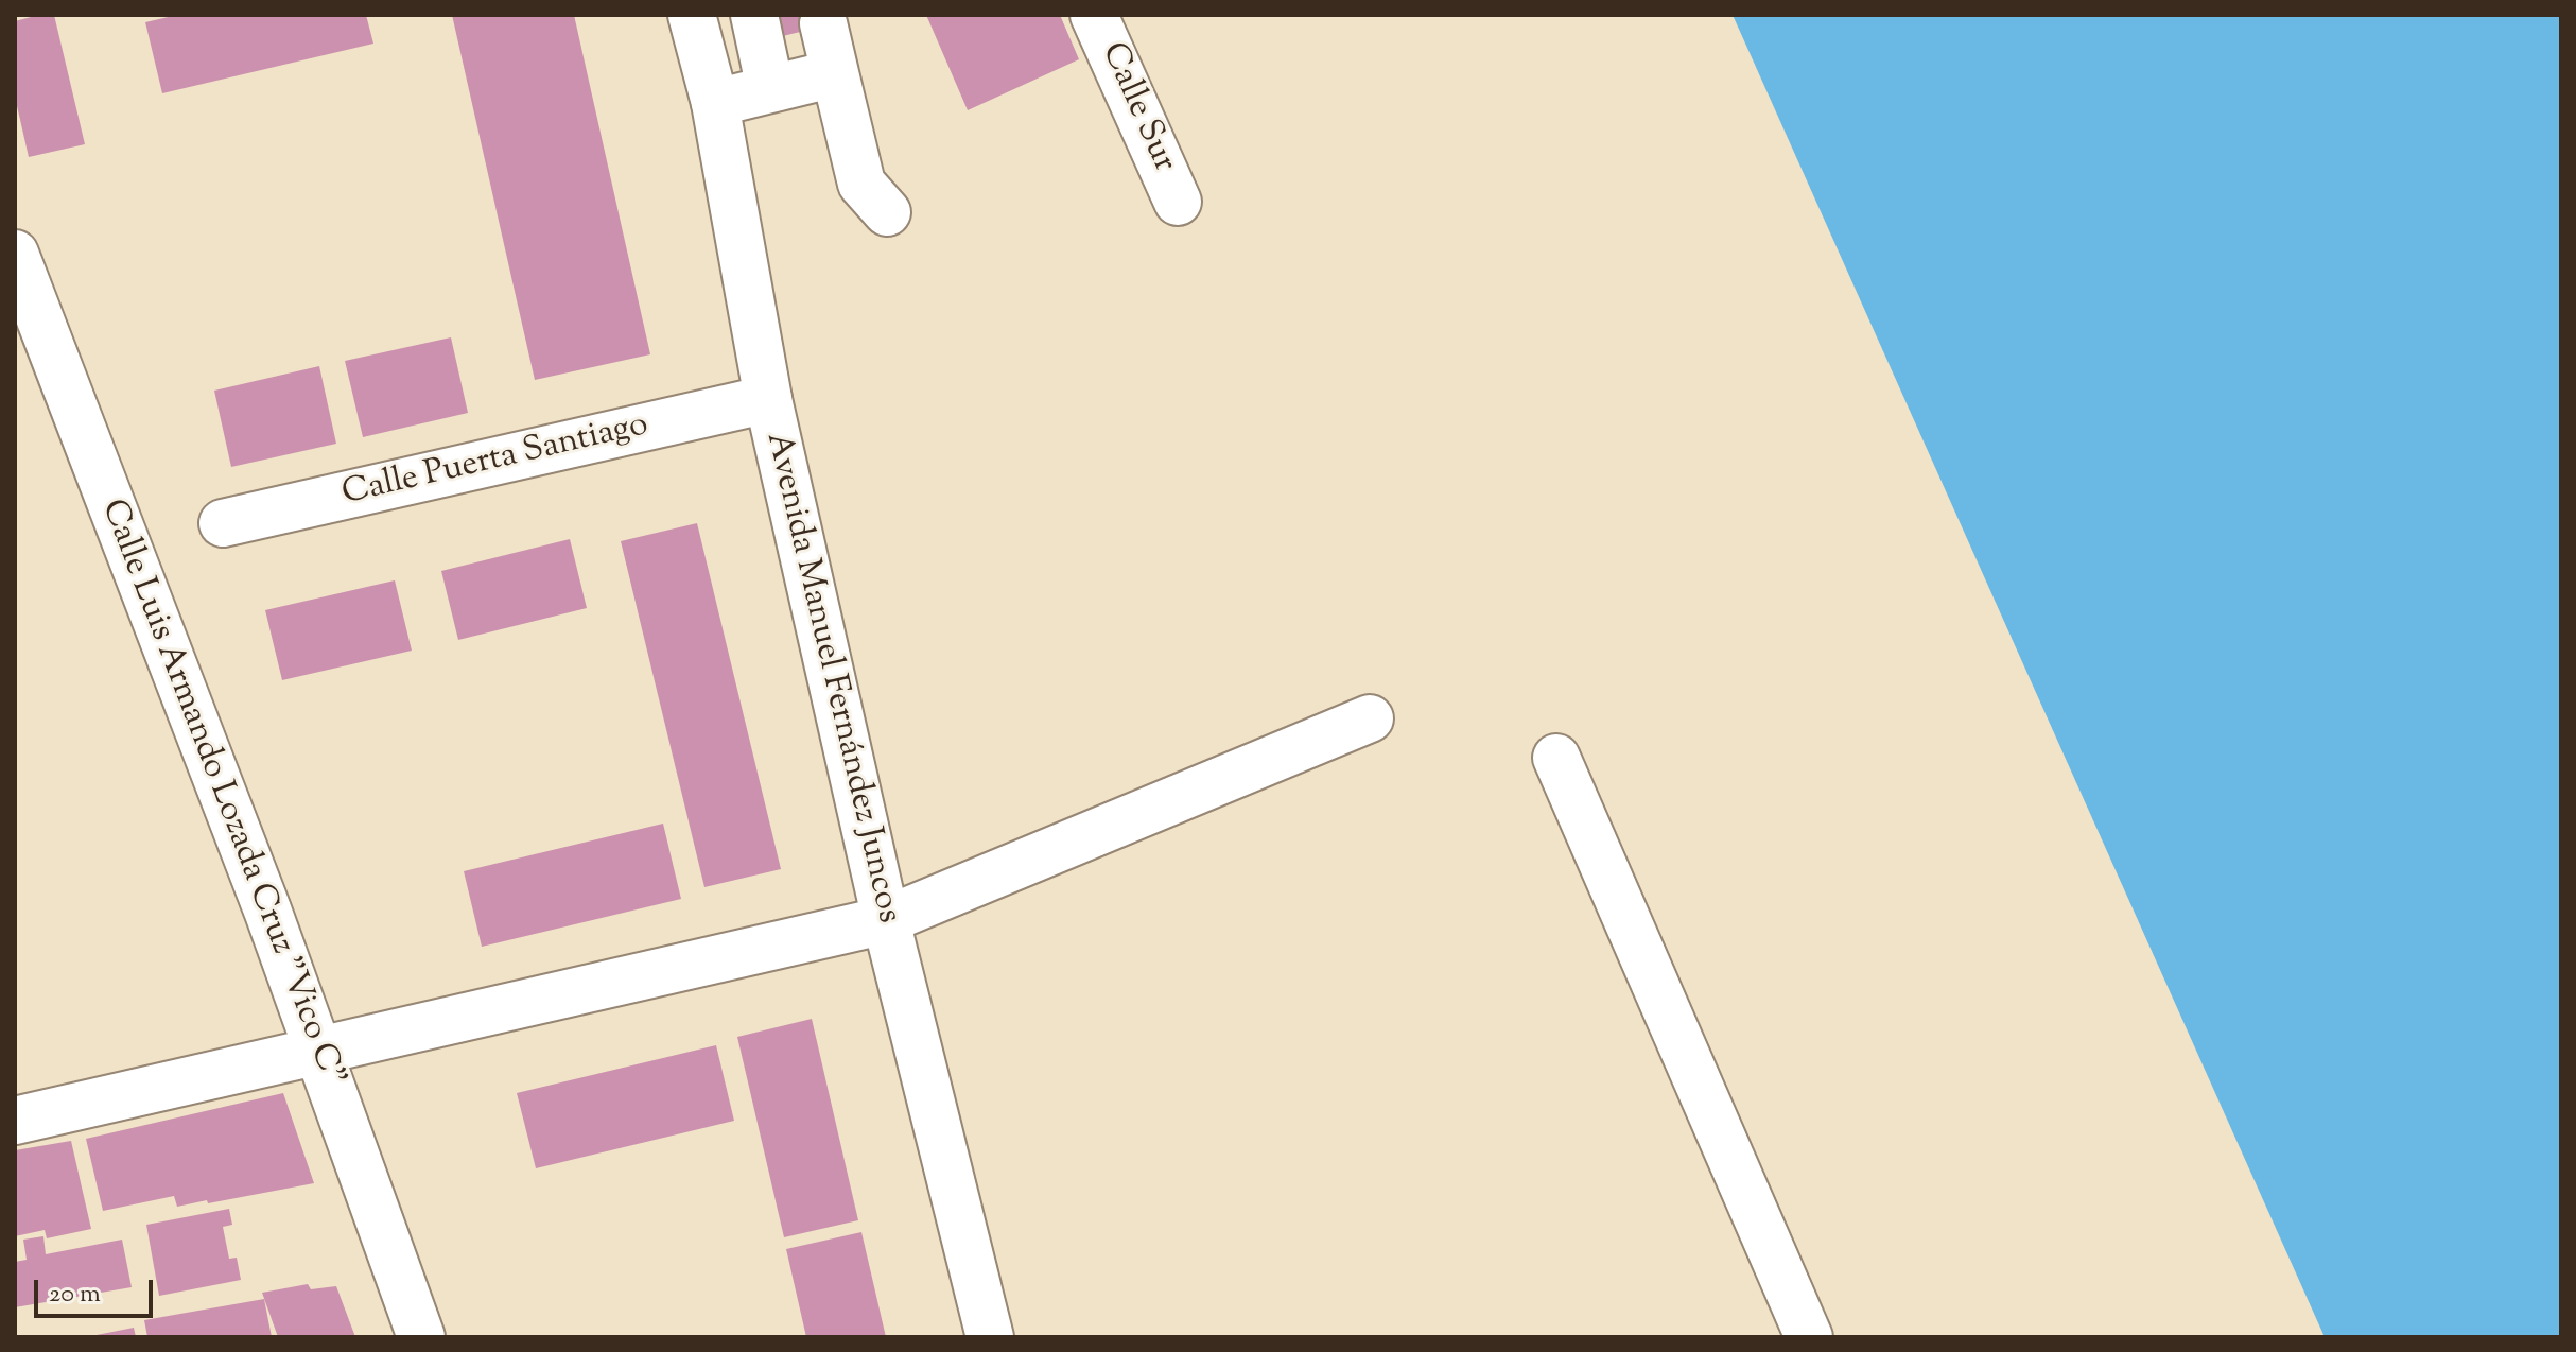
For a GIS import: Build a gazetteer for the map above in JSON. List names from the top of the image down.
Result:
{
  "streets": {
    "street": [
      "Calle Sur",
      "Calle Puerta Santiago",
      "Avenida Manuel Fernández Juncos",
      "Calle Luis Armando Lozada Cruz \"Vico C\""
    ]
  },
  "crossings": [
    ["Calle Puerta Santiago", "Avenida Manuel Fernández Juncos"]
  ],
  "scale_bar": "20 m"
}
